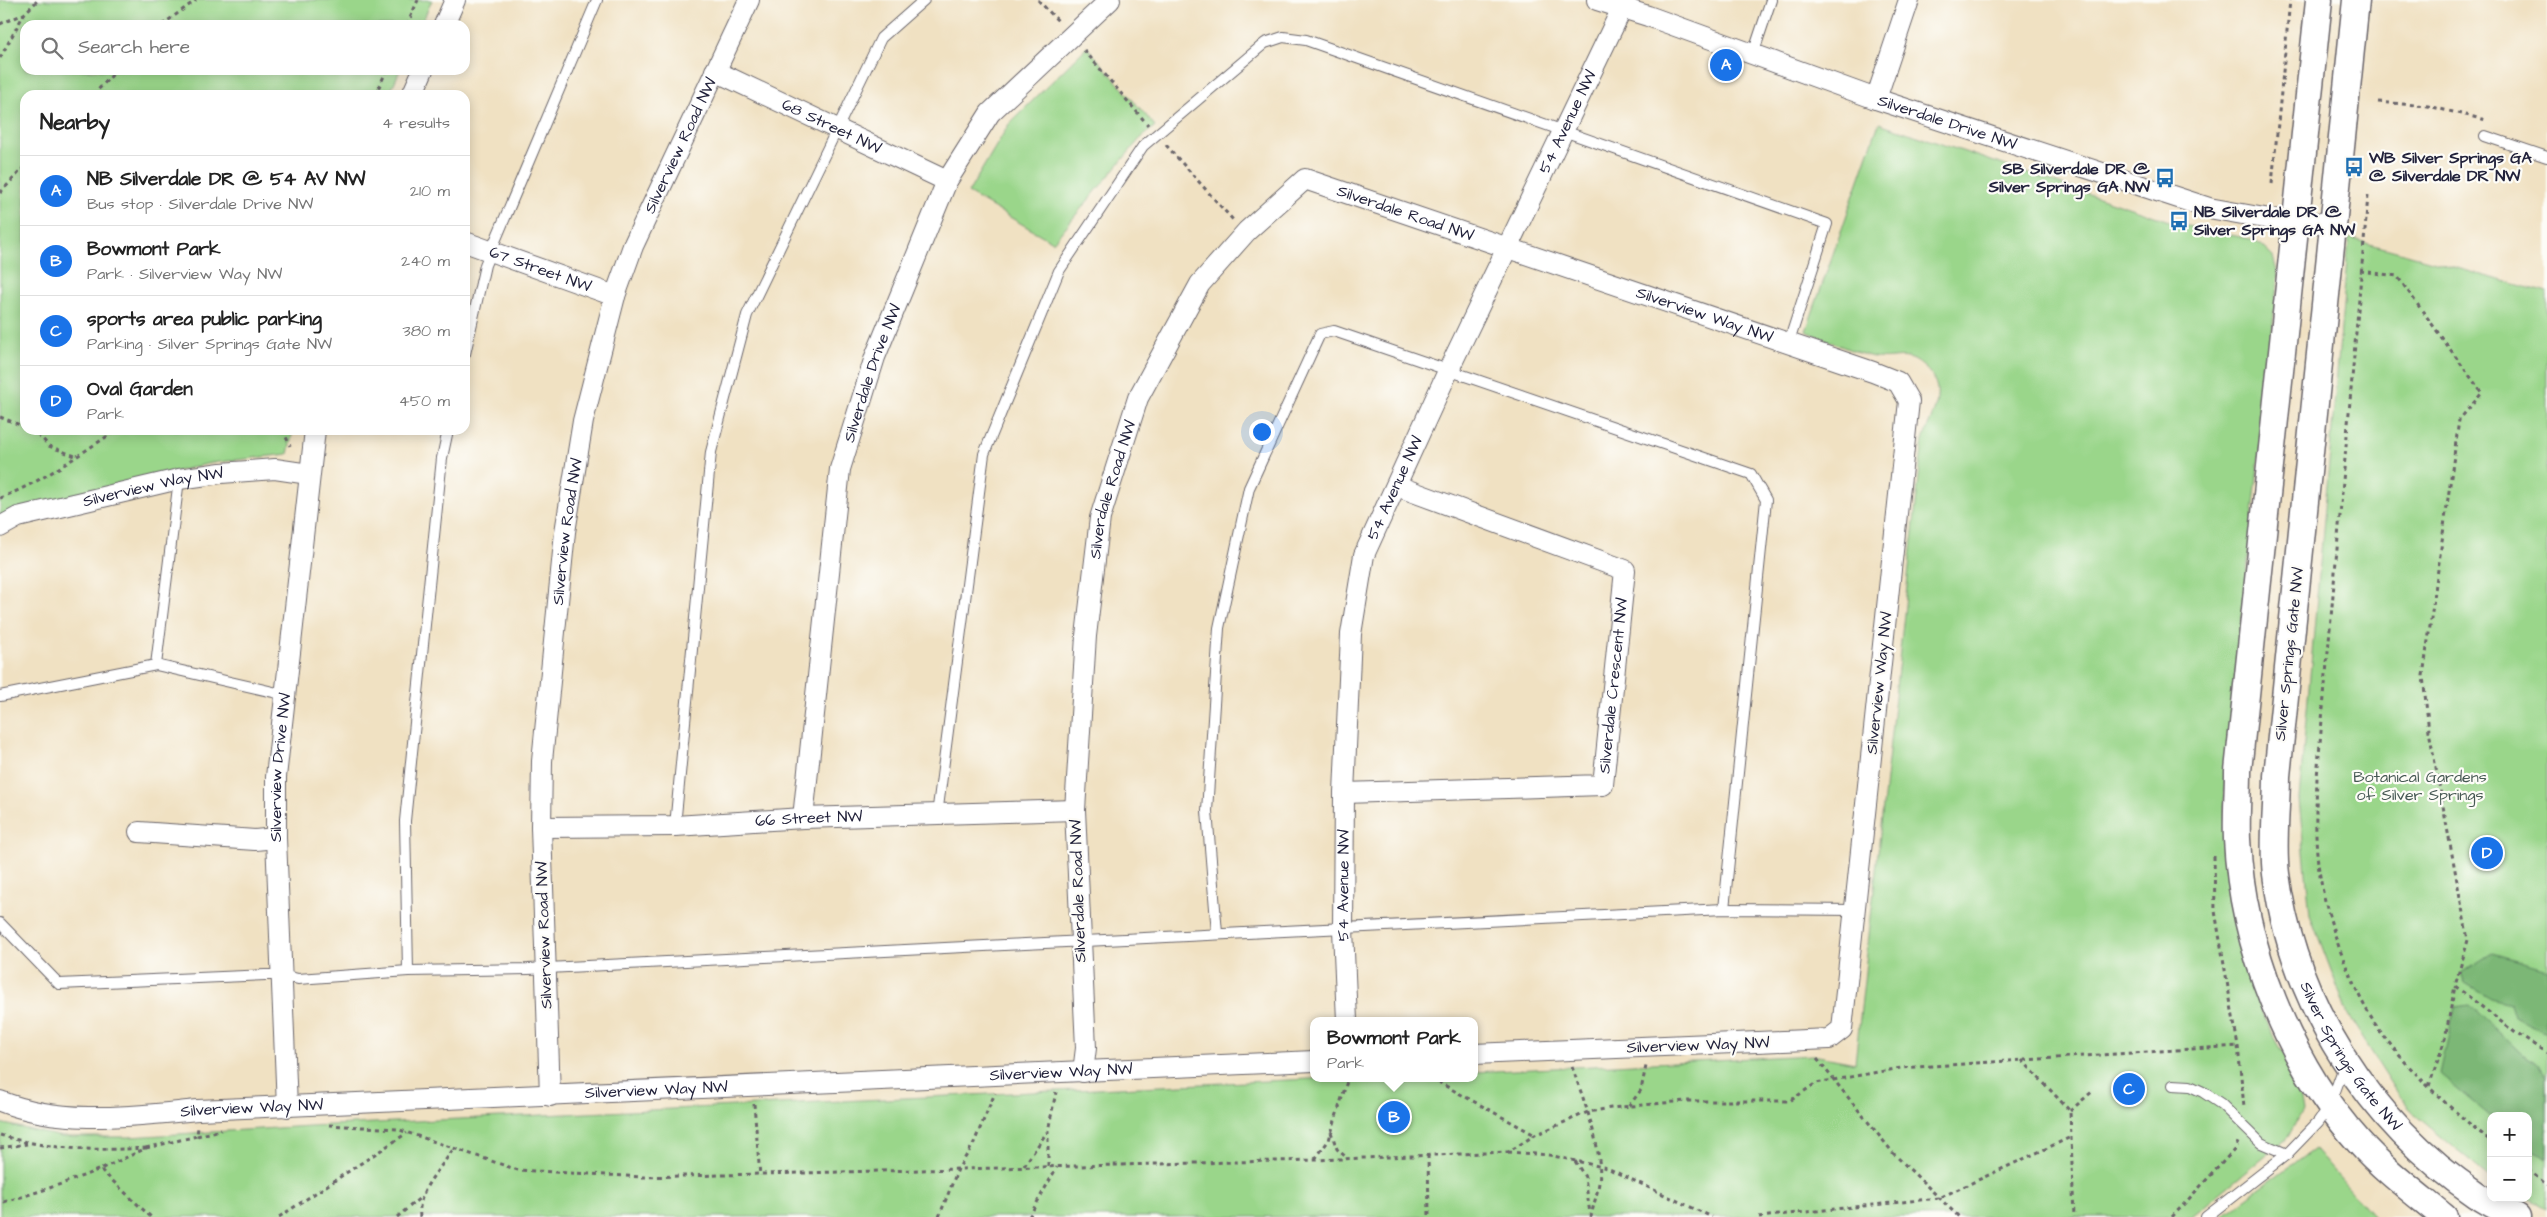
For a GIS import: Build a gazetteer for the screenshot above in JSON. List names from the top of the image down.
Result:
{
  "streets": {
    "street": [
      "54 Avenue NW",
      "Silverdale Drive NW",
      "68 Street NW",
      "Silverview Road NW",
      "Silverdale Road NW",
      "67 Street NW",
      "Silverview Way NW",
      "Silver Springs Gate NW",
      "Silverdale Crescent NW",
      "Silverview Drive NW",
      "66 Street NW"
    ]
  },
  "crossings": [
    ["54 Avenue NW", "Silverdale Drive NW"],
    ["54 Avenue NW", "Silverdale Road NW"],
    ["54 Avenue NW", "Silverview Way NW"],
    ["54 Avenue NW", "Silverdale Crescent NW"],
    ["Silverdale Drive NW", "68 Street NW"],
    ["Silverdale Drive NW", "Silver Springs Gate NW"],
    ["Silverdale Drive NW", "66 Street NW"],
    ["68 Street NW", "Silverview Road NW"],
    ["Silverview Road NW", "67 Street NW"],
    ["Silverview Road NW", "Silverview Way NW"],
    ["Silverview Road NW", "66 Street NW"],
    ["Silverdale Road NW", "Silverview Way NW"],
    ["Silverdale Road NW", "66 Street NW"],
    ["Silverview Way NW", "Silverview Drive NW"]
  ],
  "parks": ["Botanical Gardens of Silver Springs"],
  "places": {
    "bus stop": ["WB Silver Springs GA @ Silverdale DR NW", "SB Silverdale DR @ Silver Springs GA NW", "NB Silverdale DR @ Silver Springs GA NW"]
  },
  "page": {
    "search": "Search here",
    "pins": [
      "A",
      "D",
      "C",
      "B"
    ],
    "heading": ["Nearby", "4 results"],
    "list": [
      {
        "mark": "A",
        "name": "NB Silverdale DR @ 54 AV NW",
        "note": "Bus stop · Silverdale Drive NW",
        "value": "210 m"
      },
      {
        "mark": "B",
        "name": "Bowmont Park",
        "note": "Park · Silverview Way NW",
        "value": "240 m"
      },
      {
        "mark": "C",
        "name": "sports area public parking",
        "note": "Parking · Silver Springs Gate NW",
        "value": "380 m"
      },
      {
        "mark": "D",
        "name": "Oval Garden",
        "note": "Park",
        "value": "450 m"
      }
    ],
    "popup": ["Bowmont Park", "Park"],
    "map_buttons": ["+", "−"]
  }
}
